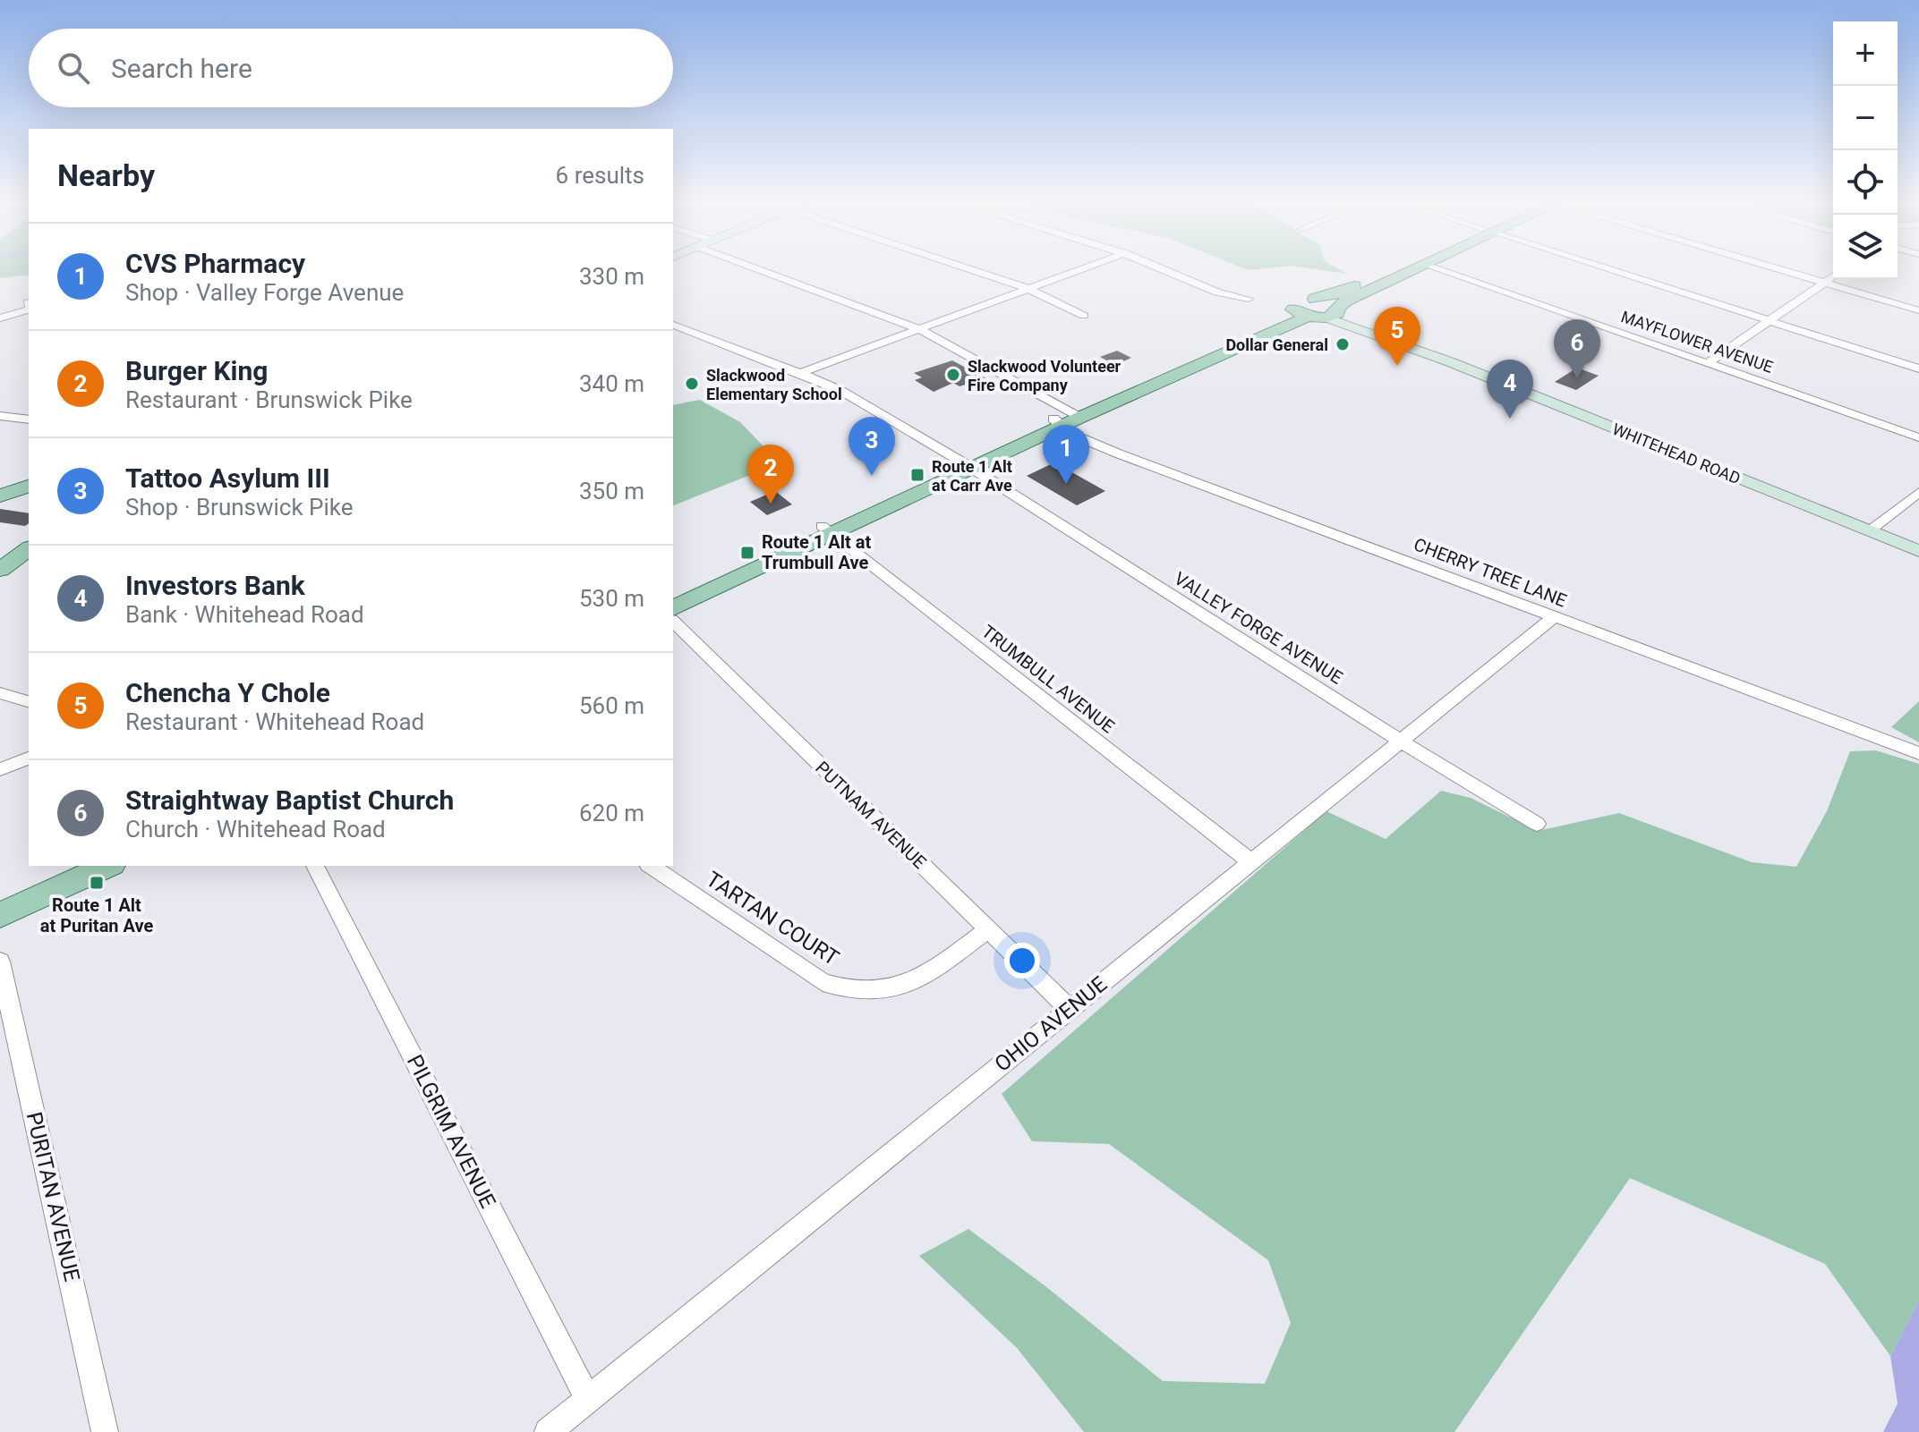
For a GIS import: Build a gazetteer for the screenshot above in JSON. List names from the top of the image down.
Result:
{
  "streets": {
    "main road": ["WHITEHEAD ROAD"],
    "street": [
      "MAYFLOWER AVENUE",
      "CHERRY TREE LANE",
      "VALLEY FORGE AVENUE",
      "TRUMBULL AVENUE",
      "PUTNAM AVENUE",
      "TARTAN COURT",
      "OHIO AVENUE",
      "PILGRIM AVENUE",
      "PURITAN AVENUE"
    ]
  },
  "crossings": [
    ["CHERRY TREE LANE", "OHIO AVENUE"],
    ["VALLEY FORGE AVENUE", "OHIO AVENUE"],
    ["TRUMBULL AVENUE", "OHIO AVENUE"],
    ["PUTNAM AVENUE", "TARTAN COURT"],
    ["PUTNAM AVENUE", "OHIO AVENUE"],
    ["OHIO AVENUE", "PILGRIM AVENUE"]
  ],
  "places": {
    "other": ["Dollar General", "Slackwood Volunteer Fire Company", "Slackwood Elementary School"],
    "transit": ["Route 1 Alt at Carr Ave", "Route 1 Alt at Trumbull Ave", "Route 1 Alt at Puritan Ave"]
  },
  "page": {
    "map_buttons": ["+", "−"],
    "search": "Search here",
    "heading": ["Nearby", "6 results"],
    "list": [
      {
        "mark": "1",
        "name": "CVS Pharmacy",
        "note": "Shop · Valley Forge Avenue",
        "value": "330 m"
      },
      {
        "mark": "2",
        "name": "Burger King",
        "note": "Restaurant · Brunswick Pike",
        "value": "340 m"
      },
      {
        "mark": "3",
        "name": "Tattoo Asylum III",
        "note": "Shop · Brunswick Pike",
        "value": "350 m"
      },
      {
        "mark": "4",
        "name": "Investors Bank",
        "note": "Bank · Whitehead Road",
        "value": "530 m"
      },
      {
        "mark": "5",
        "name": "Chencha Y Chole",
        "note": "Restaurant · Whitehead Road",
        "value": "560 m"
      },
      {
        "mark": "6",
        "name": "Straightway Baptist Church",
        "note": "Church · Whitehead Road",
        "value": "620 m"
      }
    ],
    "pins": [
      "5",
      "6",
      "4",
      "3",
      "1",
      "2"
    ]
  }
}
